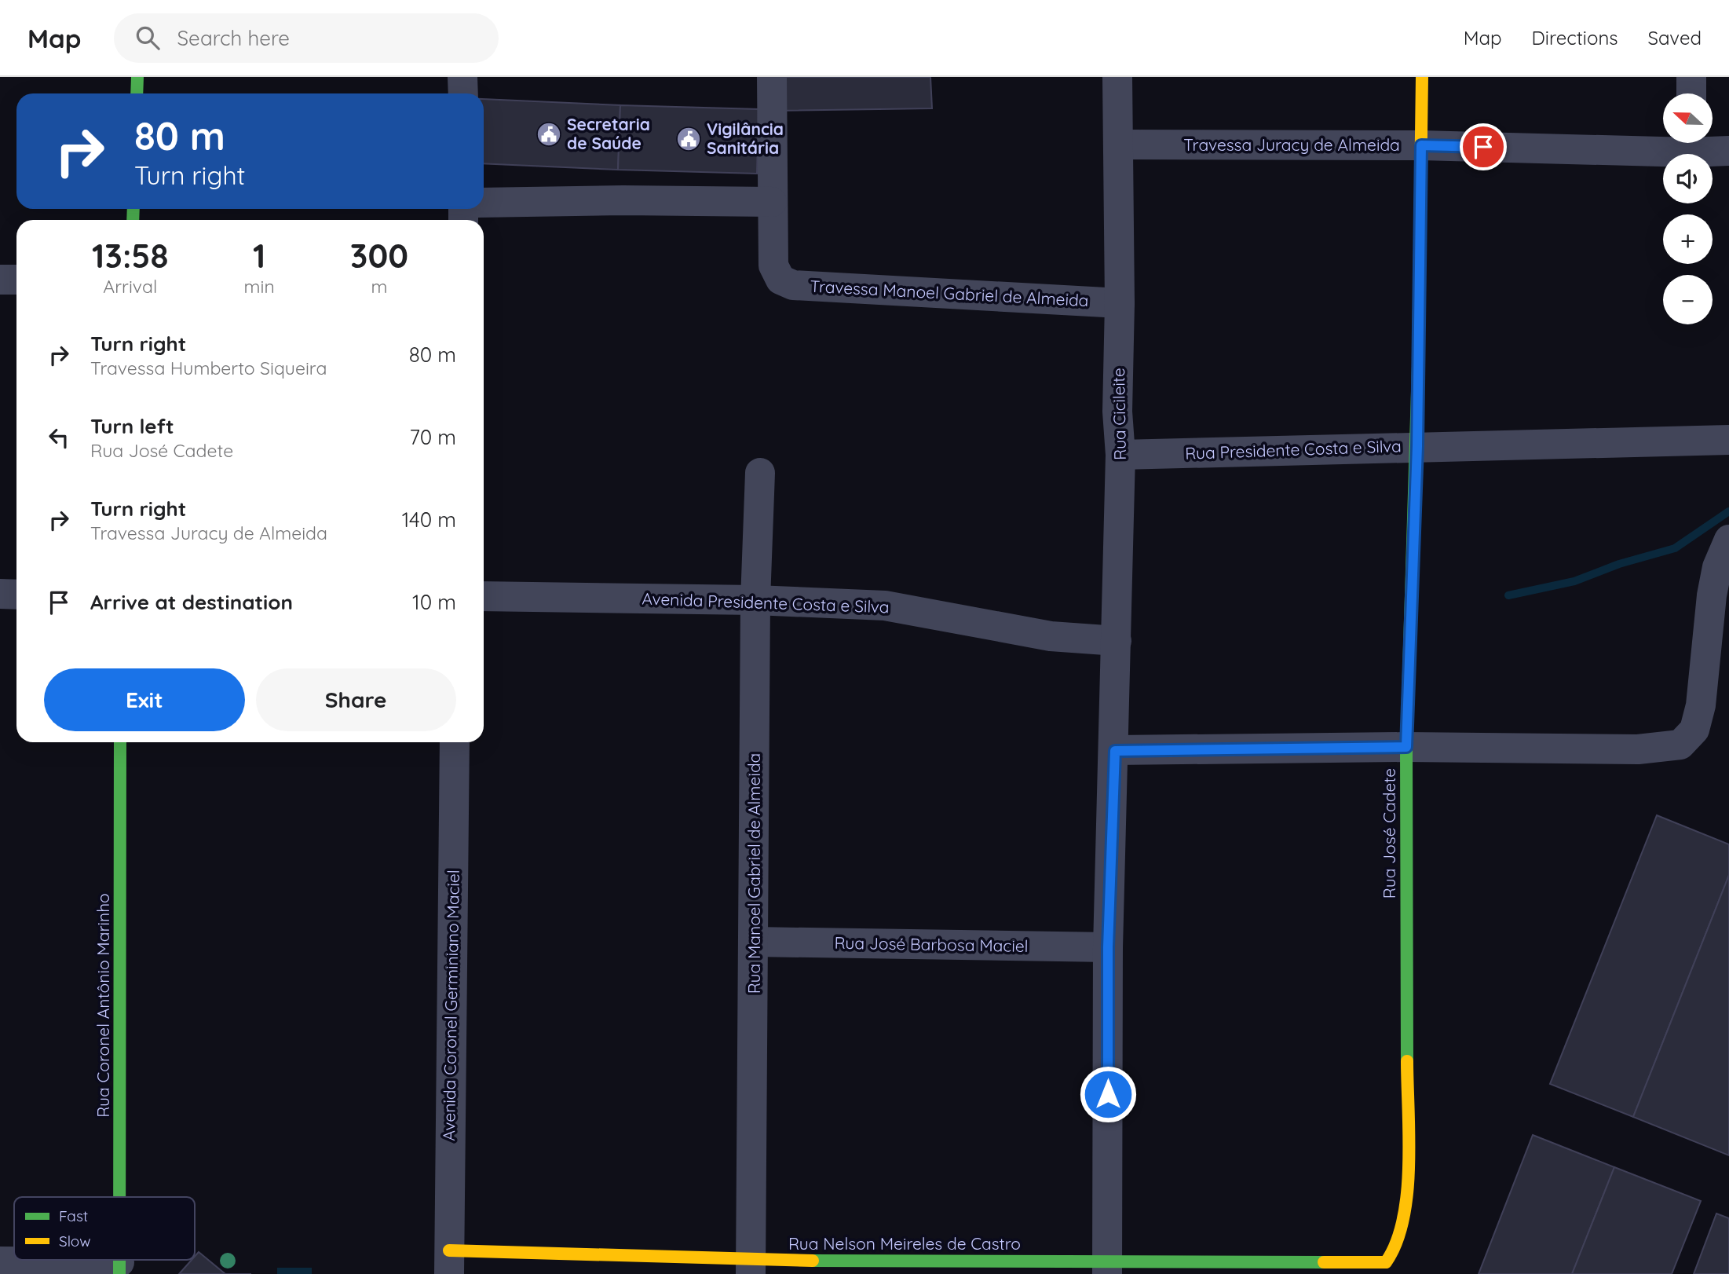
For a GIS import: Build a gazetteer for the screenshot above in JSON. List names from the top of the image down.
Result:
{
  "streets": {
    "street": [
      "Travessa Juracy de Almeida",
      "Travessa Manoel Gabriel de Almeida",
      "Rua Cicileite",
      "Rua Presidente Costa e Silva",
      "Avenida Presidente Costa e Silva",
      "Rua José Cadete",
      "Rua Manoel Gabriel de Almeida",
      "Rua José Barbosa Maciel",
      "Rua Coronel Antônio Marinho",
      "Avenida Coronel Germiniano Maciel",
      "Rua Nelson Meireles de Castro"
    ]
  },
  "crossings": [
    ["Travessa Juracy de Almeida", "Rua Cicileite"],
    ["Travessa Juracy de Almeida", "Rua José Cadete"],
    ["Travessa Manoel Gabriel de Almeida", "Rua Cicileite"],
    ["Rua Cicileite", "Rua Presidente Costa e Silva"],
    ["Rua Cicileite", "Avenida Presidente Costa e Silva"],
    ["Rua Cicileite", "Rua José Barbosa Maciel"],
    ["Rua Cicileite", "Rua Nelson Meireles de Castro"],
    ["Rua Presidente Costa e Silva", "Rua José Cadete"],
    ["Avenida Presidente Costa e Silva", "Rua Manoel Gabriel de Almeida"],
    ["Rua José Cadete", "Rua Nelson Meireles de Castro"],
    ["Rua Manoel Gabriel de Almeida", "Rua José Barbosa Maciel"],
    ["Rua Manoel Gabriel de Almeida", "Rua Nelson Meireles de Castro"],
    ["Avenida Coronel Germiniano Maciel", "Rua Nelson Meireles de Castro"]
  ],
  "places": {
    "public building": ["Secretaria de Saúde", "Vigilância Sanitária"]
  },
  "legend": ["Fast", "Slow"],
  "north": "left",
  "page": {
    "header": "Map",
    "search": "Search here",
    "nav": ["Map", "Directions", "Saved"],
    "map_buttons": ["+", "−"],
    "turn": ["80 m", "Turn right"],
    "eta": [
      "13:58",
      "Arrival",
      "1",
      "min",
      "300",
      "m"
    ],
    "list": [
      {
        "name": "Turn right",
        "note": "Travessa Humberto Siqueira",
        "value": "80 m"
      },
      {
        "name": "Turn left",
        "note": "Rua José Cadete",
        "value": "70 m"
      },
      {
        "name": "Turn right",
        "note": "Travessa Juracy de Almeida",
        "value": "140 m"
      },
      {
        "name": "Arrive at destination",
        "value": "10 m"
      }
    ],
    "buttons": ["Exit", "Share"]
  }
}
